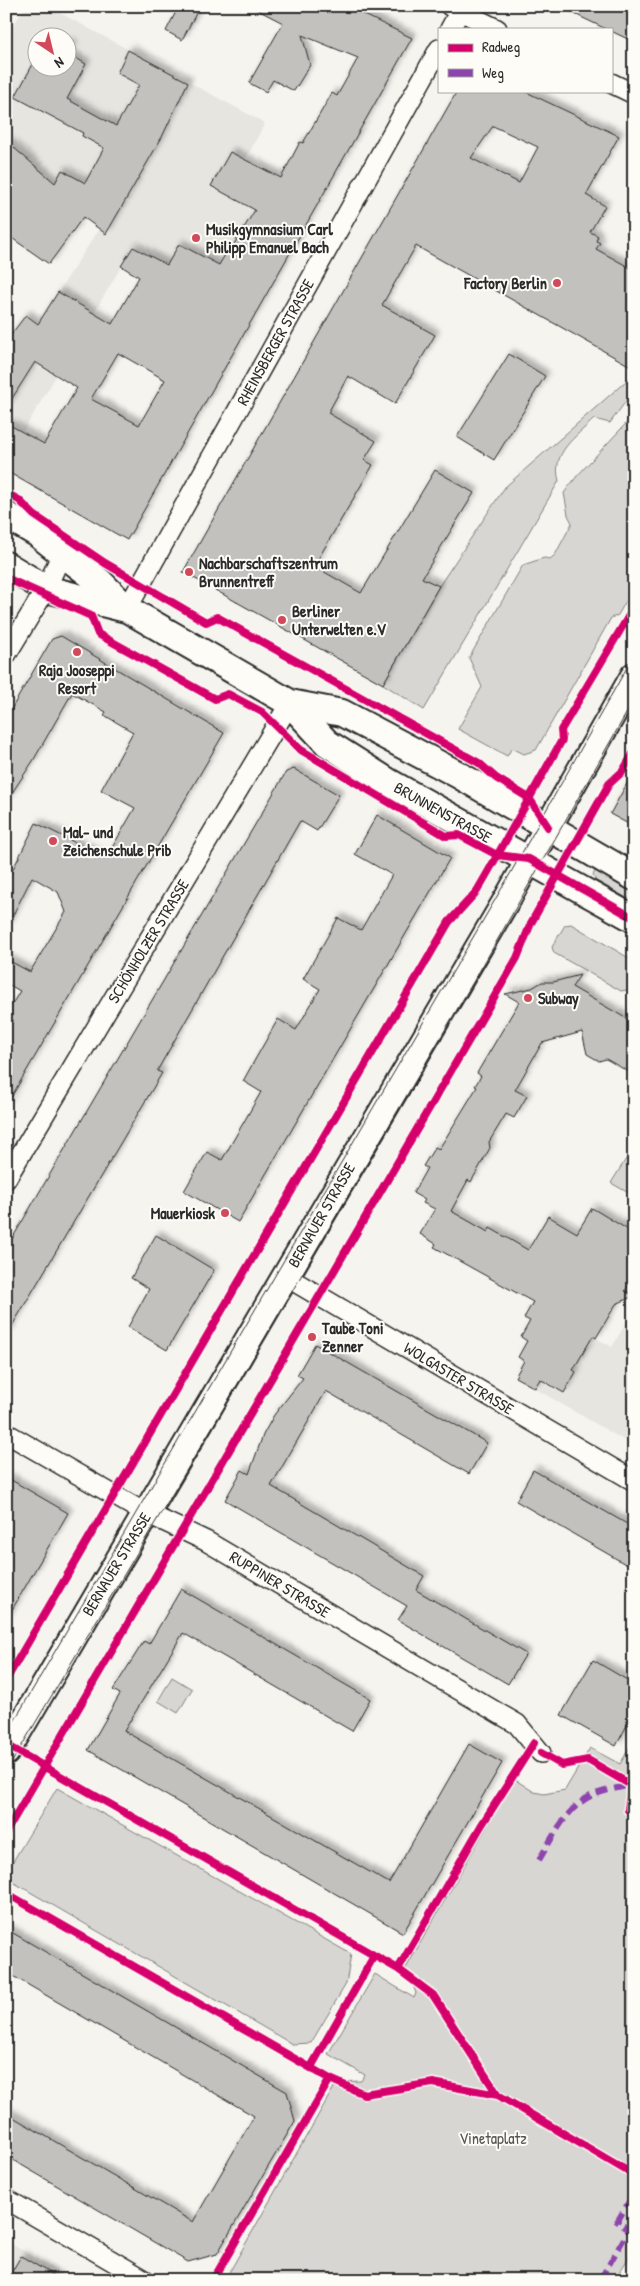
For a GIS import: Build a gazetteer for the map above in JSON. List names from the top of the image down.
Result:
{
  "streets": {
    "main road": ["BRUNNENSTRASSE", "BERNAUER STRASSE"],
    "street": [
      "RHEINSBERGER STRASSE",
      "SCHÖNHOLZER STRASSE",
      "WOLGASTER STRASSE",
      "RUPPINER STRASSE"
    ]
  },
  "crossings": [
    ["RHEINSBERGER STRASSE", "BRUNNENSTRASSE"],
    ["BRUNNENSTRASSE", "SCHÖNHOLZER STRASSE"],
    ["BRUNNENSTRASSE", "BERNAUER STRASSE"],
    ["BERNAUER STRASSE", "WOLGASTER STRASSE"],
    ["BERNAUER STRASSE", "RUPPINER STRASSE"]
  ],
  "parks": ["Vinetaplatz"],
  "places": [
    "Musikgymnasium Carl Philipp Emanuel Bach",
    "Factory Berlin",
    "Nachbarschaftszentrum Brunnentreff",
    "Berliner Unterwelten e.V",
    "Raja Jooseppi Resort",
    "Mal- und Zeichenschule Prib",
    "Subway",
    "Mauerkiosk",
    "Taube Toni Zenner"
  ],
  "legend": ["Radweg", "Weg"],
  "north": "bottom right"
}
